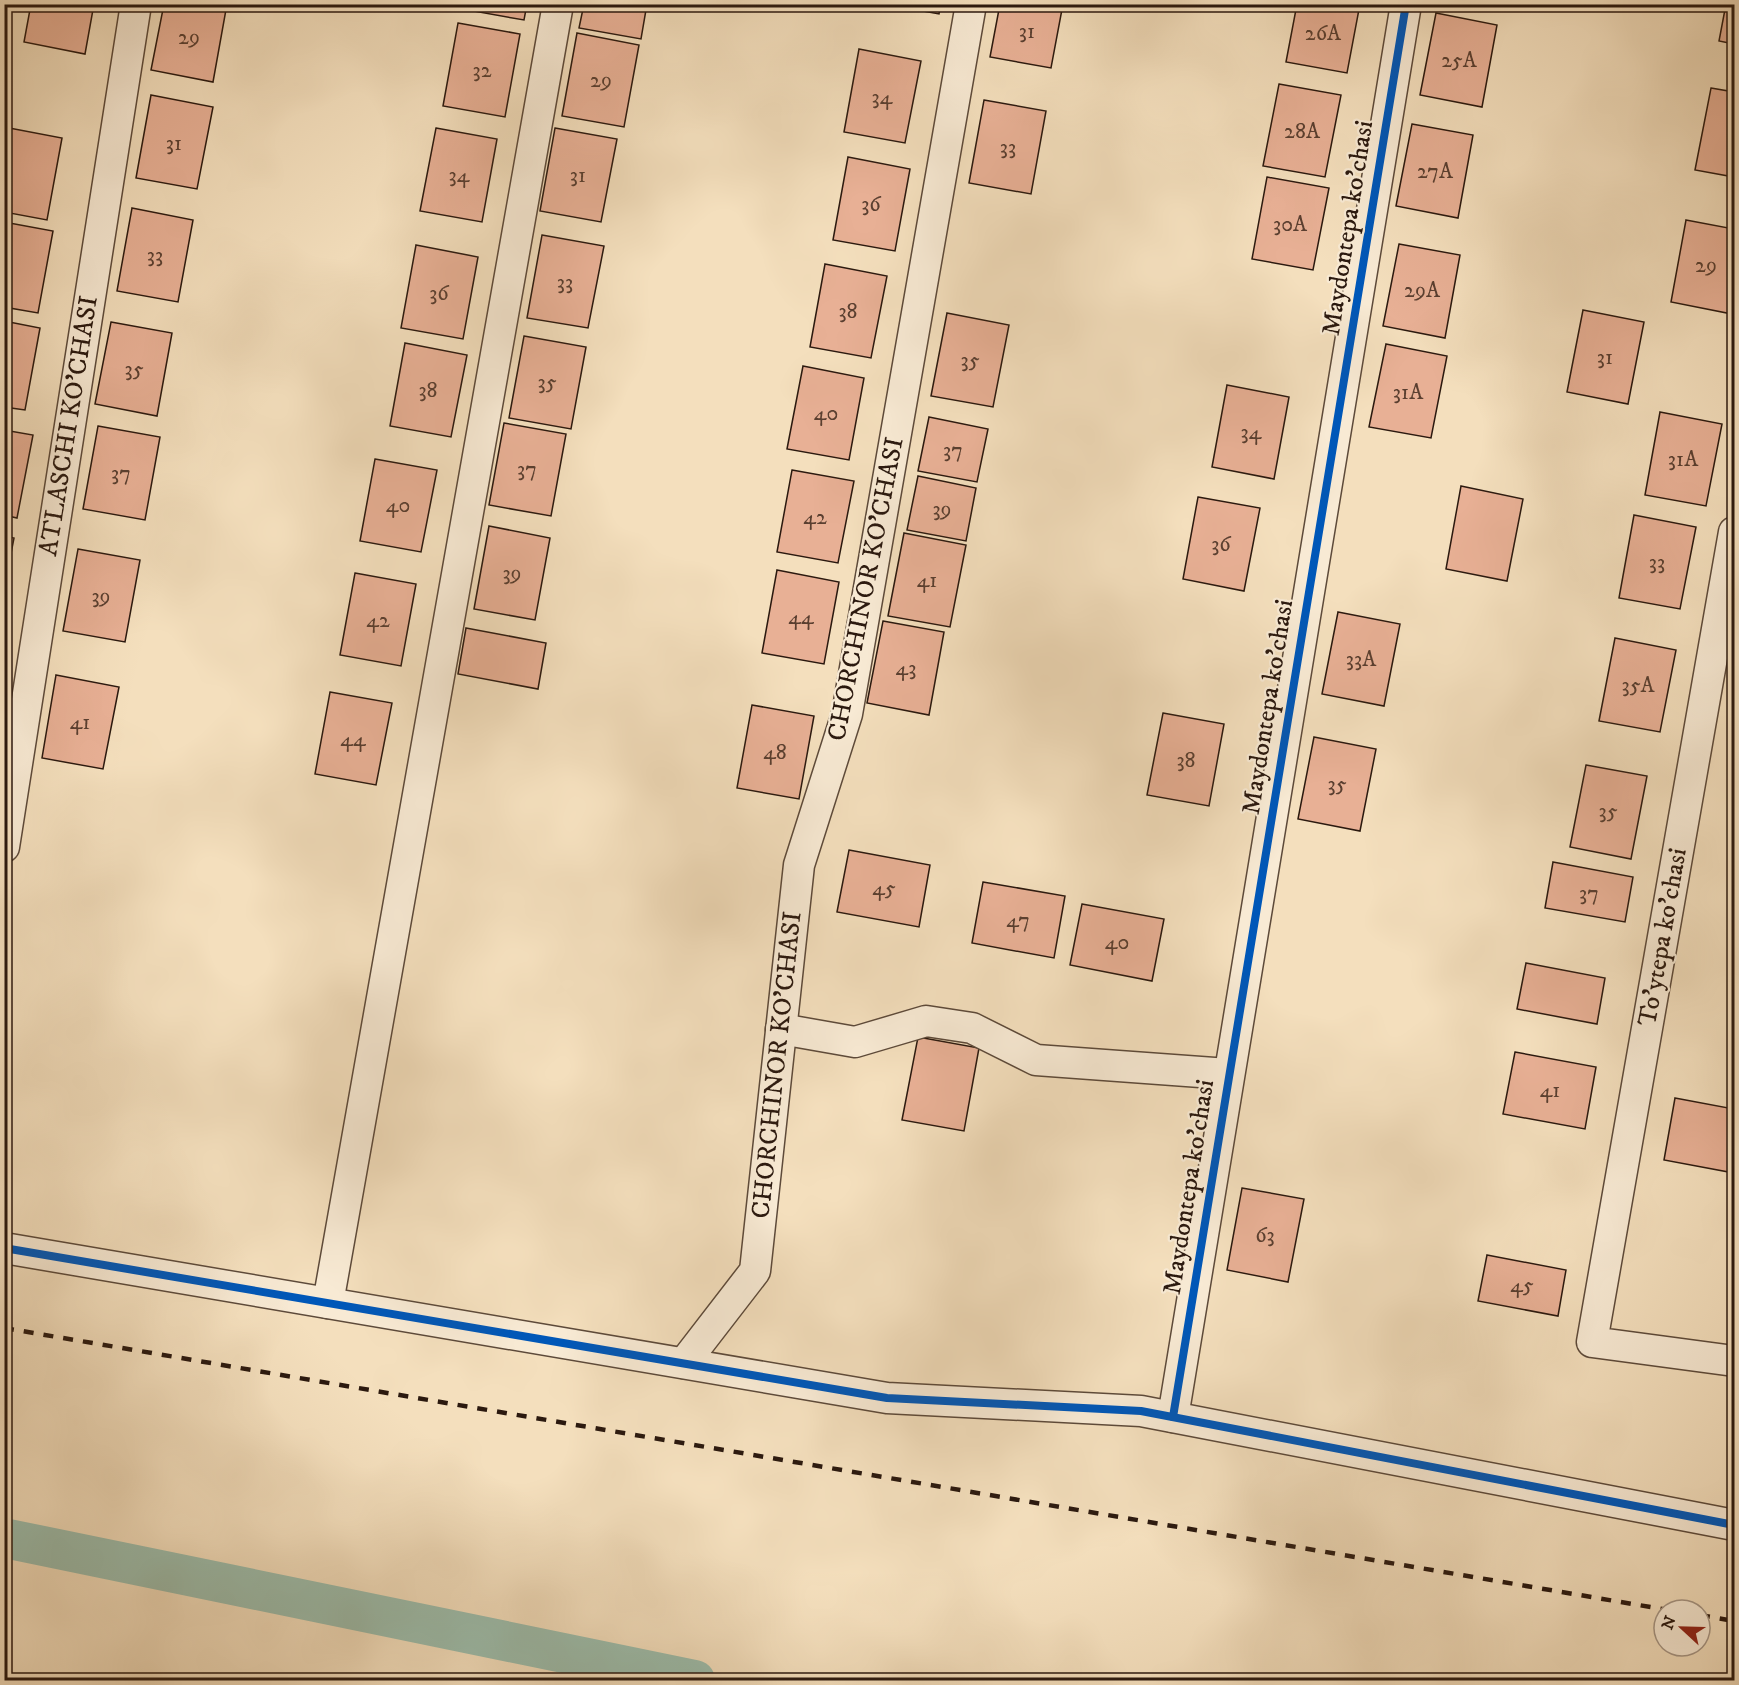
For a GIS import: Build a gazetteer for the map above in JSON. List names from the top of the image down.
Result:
{
  "streets": {
    "street": [
      "Maydontepa ko'chasi",
      "ATLASCHI KO'CHASI",
      "CHORCHINOR KO'CHASI",
      "To'ytepa ko'chasi"
    ]
  },
  "house_numbers": [
    "31",
    "26A",
    "29",
    "25A",
    "32",
    "29",
    "34",
    "28A",
    "31",
    "33",
    "27A",
    "34",
    "31",
    "36",
    "30A",
    "33",
    "29",
    "33",
    "29A",
    "36",
    "38",
    "31",
    "35",
    "35",
    "35",
    "38",
    "31A",
    "40",
    "34",
    "37",
    "31A",
    "37",
    "37",
    "40",
    "39",
    "42",
    "36",
    "33",
    "39",
    "41",
    "39",
    "44",
    "42",
    "33A",
    "43",
    "35A",
    "41",
    "44",
    "48",
    "38",
    "35",
    "35",
    "45",
    "37",
    "47",
    "40",
    "41",
    "63",
    "45"
  ],
  "north": "left"
}
